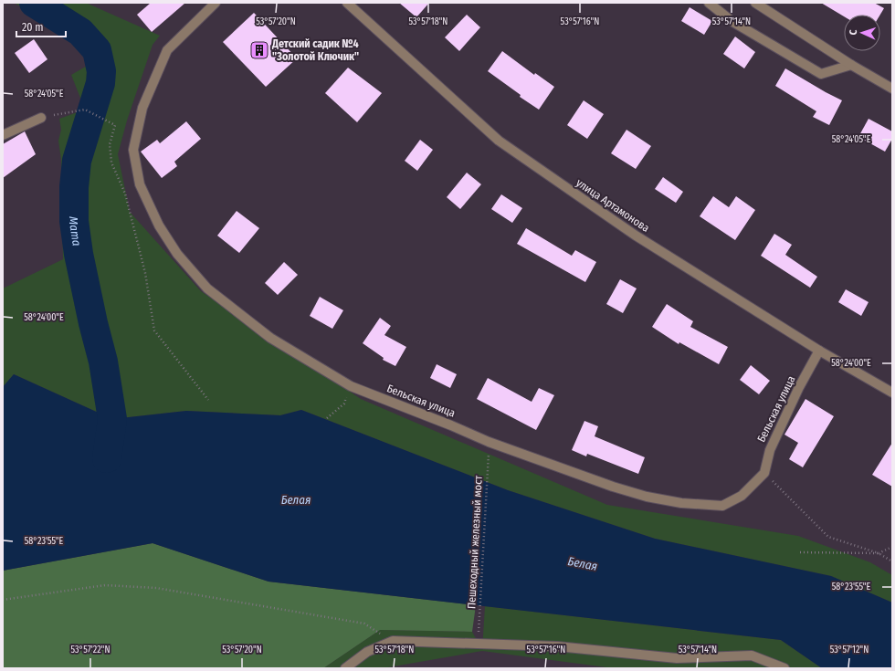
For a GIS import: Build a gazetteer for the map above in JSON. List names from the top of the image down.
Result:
{
  "streets": {
    "street": ["улица Артамонова", "Бельская улица"],
    "path": ["Пешеходный железный мост"]
  },
  "crossings": [
    ["улица Артамонова", "Бельская улица"],
    ["Бельская улица", "Пешеходный железный мост"]
  ],
  "water": ["Мата", "Белая"],
  "places": {
    "building": ["Детский садик №4 \"Золотой Ключик\""]
  },
  "scale_bar": "20 m",
  "north": "left",
  "coordinates": [
    "53°57'20\"N",
    "53°57'18\"N",
    "53°57'16\"N",
    "53°57'14\"N",
    "58°24'05\"E",
    "58°24'00\"E",
    "58°23'55\"E",
    "53°57'22\"N",
    "53°57'12\"N"
  ]
}
